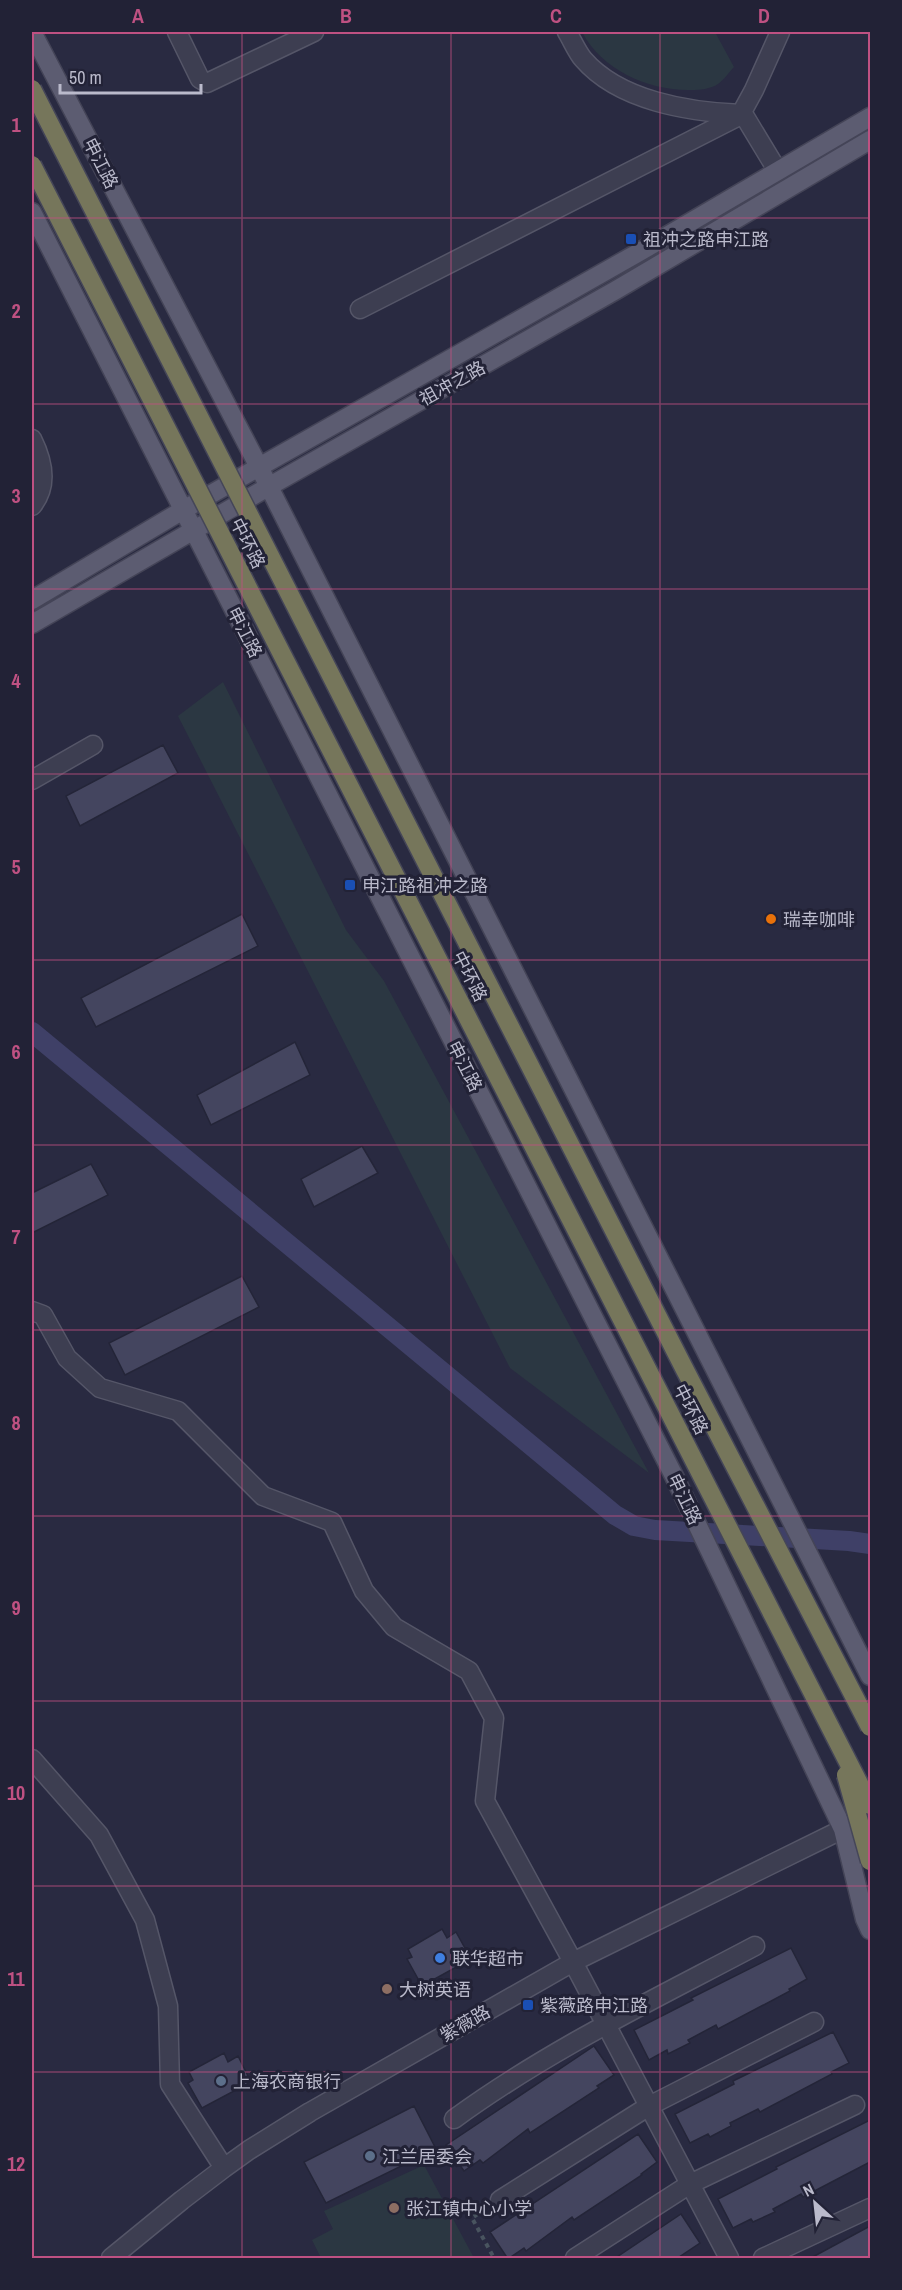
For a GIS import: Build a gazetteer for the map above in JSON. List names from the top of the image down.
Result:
{
  "streets": {
    "highway": ["中环路"],
    "main road": ["申江路", "祖冲之路"],
    "street": ["紫薇路"]
  },
  "crossings": [
    ["申江路", "祖冲之路"],
    ["申江路", "紫薇路"],
    ["中环路", "紫薇路"]
  ],
  "places": {
    "transit": ["祖冲之路申江路", "申江路祖冲之路", "紫薇路申江路"],
    "other": [
      "瑞幸咖啡",
      "联华超市",
      "大树英语",
      "上海农商银行",
      "江兰居委会",
      "张江镇中心小学"
    ]
  },
  "scale_bar": "50 m",
  "north": "top left",
  "grid": {
    "columns": [
      "A",
      "B",
      "C",
      "D"
    ],
    "rows": [
      "1",
      "2",
      "3",
      "4",
      "5",
      "6",
      "7",
      "8",
      "9",
      "10",
      "11",
      "12"
    ]
  }
}
